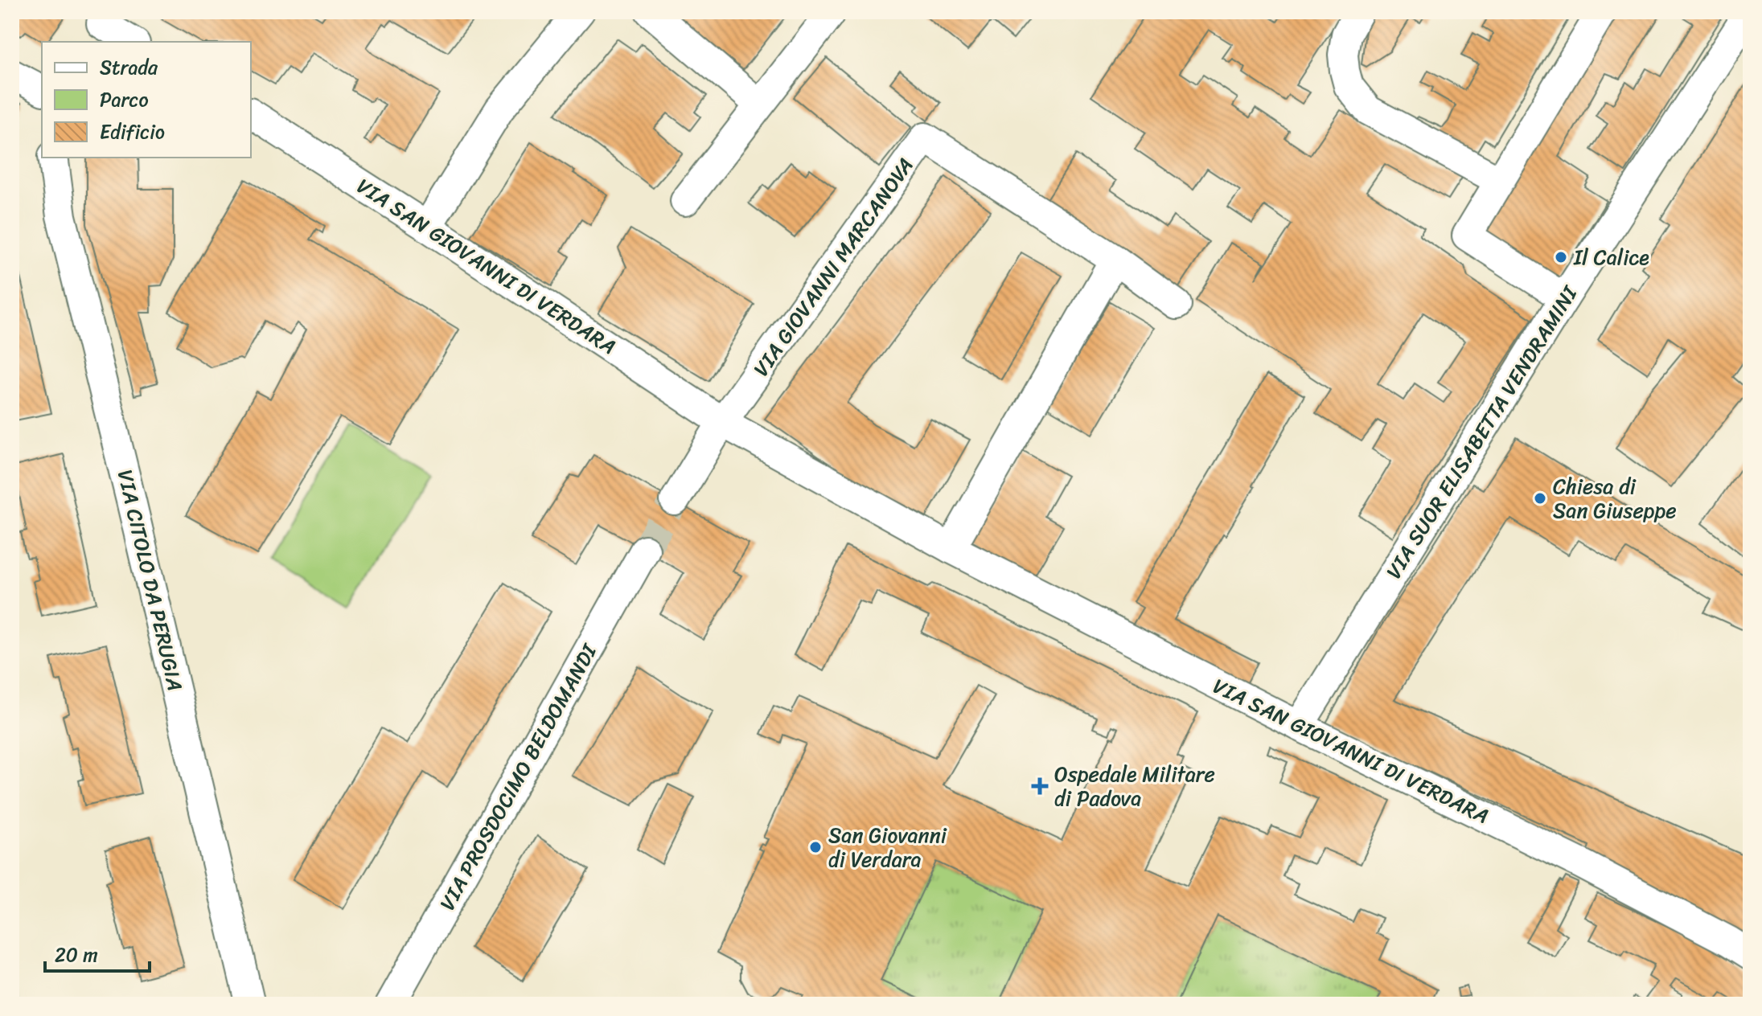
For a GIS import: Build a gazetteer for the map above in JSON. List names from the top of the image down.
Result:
{
  "streets": {
    "street": [
      "VIA SAN GIOVANNI DI VERDARA",
      "VIA GIOVANNI MARCANOVA",
      "VIA SUOR ELISABETTA VENDRAMINI",
      "VIA CITOLO DA PERUGIA",
      "VIA PROSDOCIMO BELDOMANDI"
    ]
  },
  "crossings": [
    ["VIA SAN GIOVANNI DI VERDARA", "VIA GIOVANNI MARCANOVA"],
    ["VIA SAN GIOVANNI DI VERDARA", "VIA SUOR ELISABETTA VENDRAMINI"]
  ],
  "places": {
    "other": ["Il Calice", "Chiesa di San Giuseppe", "San Giovanni di Verdara"],
    "health": ["Ospedale Militare di Padova"]
  },
  "legend": ["Strada", "Parco", "Edificio"],
  "scale_bar": "20 m"
}
